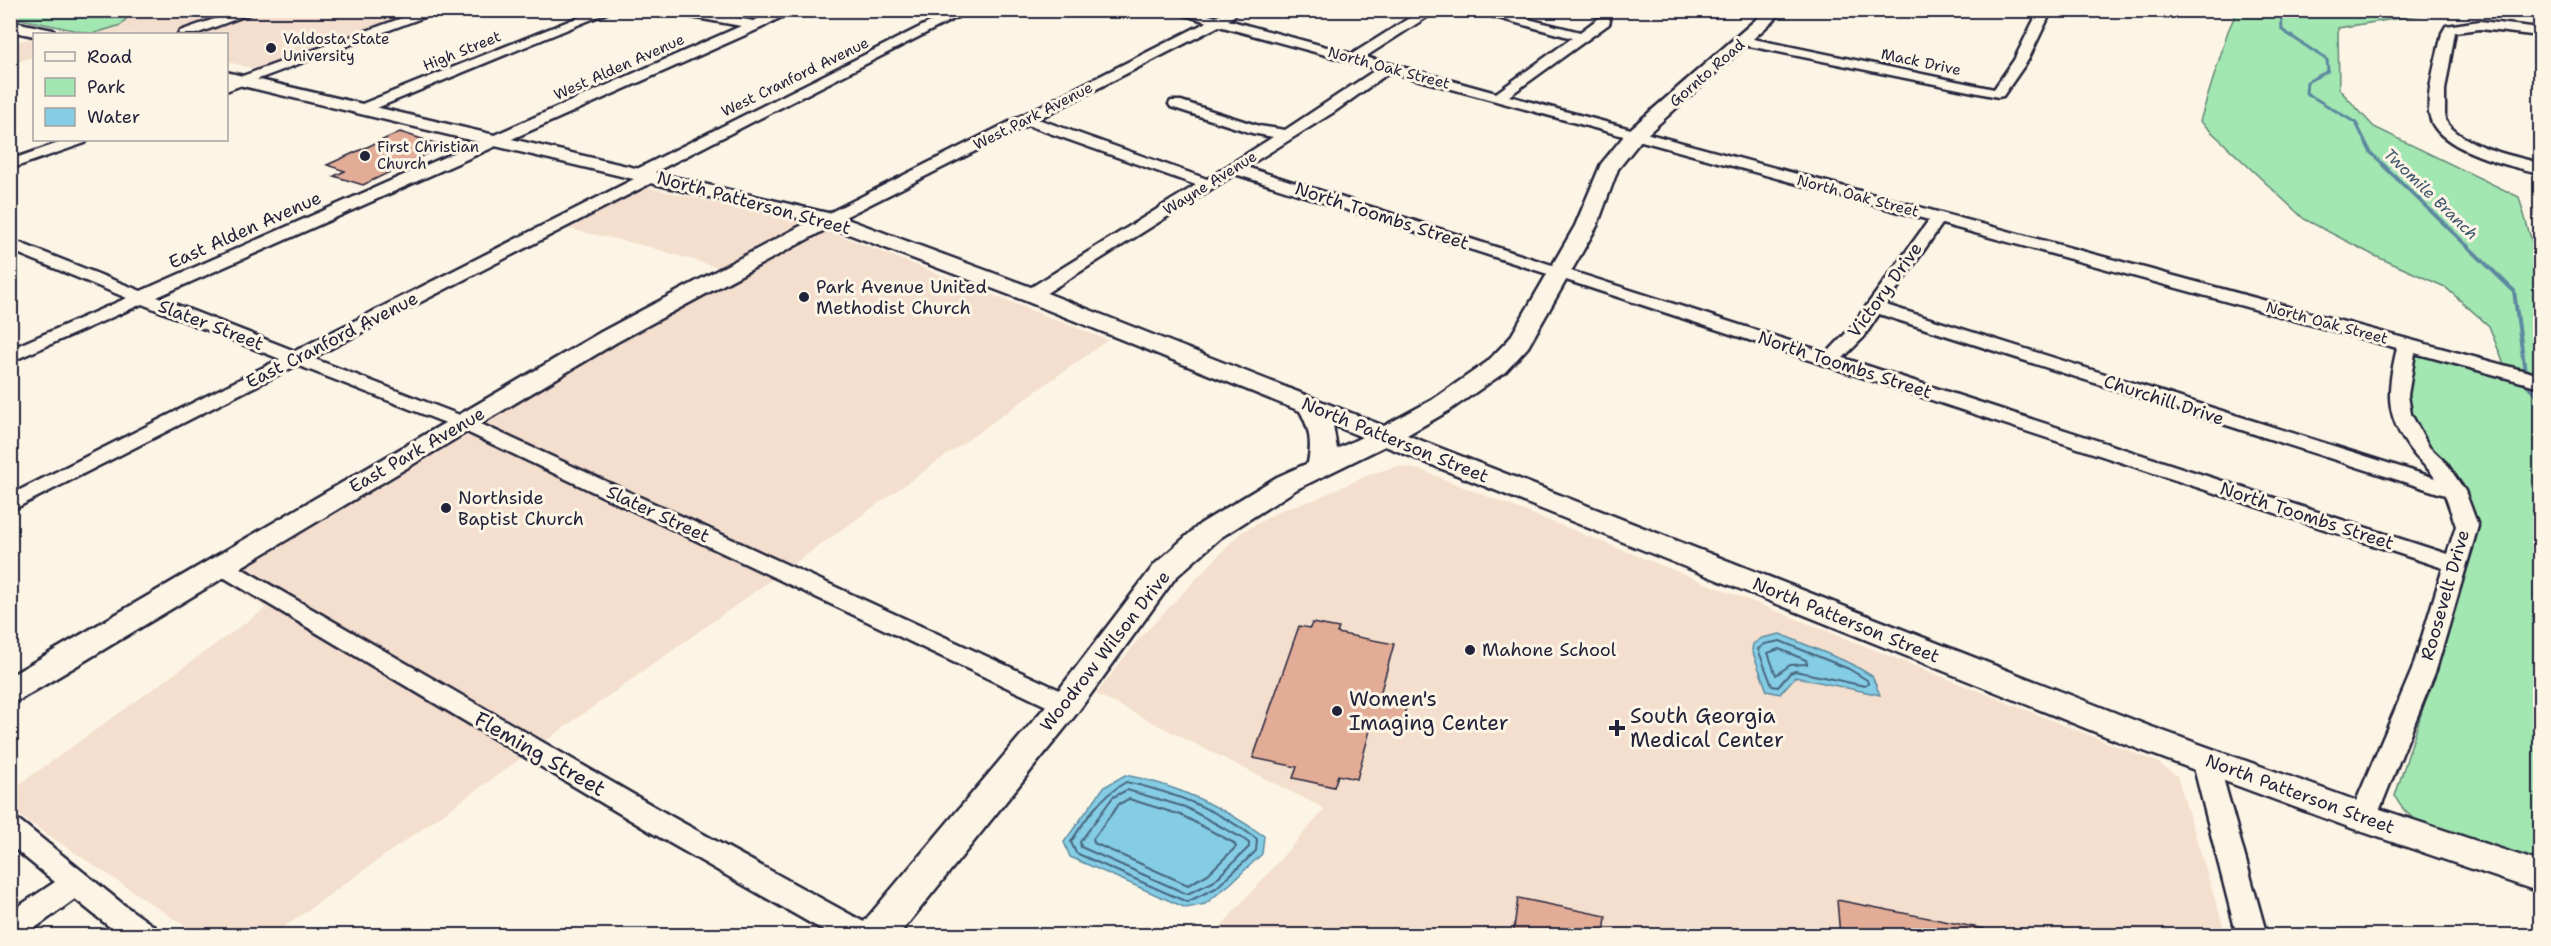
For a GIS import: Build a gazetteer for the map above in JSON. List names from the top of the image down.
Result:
{
  "streets": {
    "main road": [
      "Gornto Road",
      "North Patterson Street",
      "East Park Avenue",
      "Woodrow Wilson Drive"
    ],
    "street": [
      "High Street",
      "Mack Drive",
      "West Alden Avenue",
      "North Oak Street",
      "West Cranford Avenue",
      "West Park Avenue",
      "Wayne Avenue",
      "North Toombs Street",
      "East Alden Avenue",
      "Victory Drive",
      "Slater Street",
      "East Cranford Avenue",
      "Churchill Drive",
      "Roosevelt Drive",
      "Fleming Street"
    ]
  },
  "crossings": [
    ["High Street", "North Patterson Street"],
    ["Mack Drive", "Gornto Road"],
    ["West Alden Avenue", "North Patterson Street"],
    ["West Alden Avenue", "East Alden Avenue"],
    ["North Oak Street", "Gornto Road"],
    ["North Oak Street", "West Park Avenue"],
    ["North Oak Street", "Wayne Avenue"],
    ["North Oak Street", "Victory Drive"],
    ["North Oak Street", "Roosevelt Drive"],
    ["North Oak Street", "Woodrow Wilson Drive"],
    ["Gornto Road", "Woodrow Wilson Drive"],
    ["West Cranford Avenue", "North Patterson Street"],
    ["West Cranford Avenue", "East Cranford Avenue"],
    ["West Park Avenue", "North Patterson Street"],
    ["West Park Avenue", "East Park Avenue"],
    ["Wayne Avenue", "North Patterson Street"],
    ["Wayne Avenue", "North Toombs Street"],
    ["North Patterson Street", "East Alden Avenue"],
    ["North Patterson Street", "East Cranford Avenue"],
    ["North Patterson Street", "East Park Avenue"],
    ["North Patterson Street", "Roosevelt Drive"],
    ["North Patterson Street", "Woodrow Wilson Drive"],
    ["North Toombs Street", "Victory Drive"],
    ["North Toombs Street", "Roosevelt Drive"],
    ["North Toombs Street", "Woodrow Wilson Drive"],
    ["East Alden Avenue", "Slater Street"],
    ["Victory Drive", "Churchill Drive"],
    ["Slater Street", "East Cranford Avenue"],
    ["Slater Street", "East Park Avenue"],
    ["Slater Street", "Woodrow Wilson Drive"],
    ["Churchill Drive", "Roosevelt Drive"],
    ["East Park Avenue", "Fleming Street"]
  ],
  "water": ["Twomile Branch"],
  "places": {
    "other": [
      "Valdosta State University",
      "First Christian Church",
      "Park Avenue United Methodist Church",
      "Northside Baptist Church",
      "Mahone School",
      "Women's Imaging Center"
    ],
    "health": ["South Georgia Medical Center"]
  },
  "legend": ["Road", "Park", "Water"]
}
